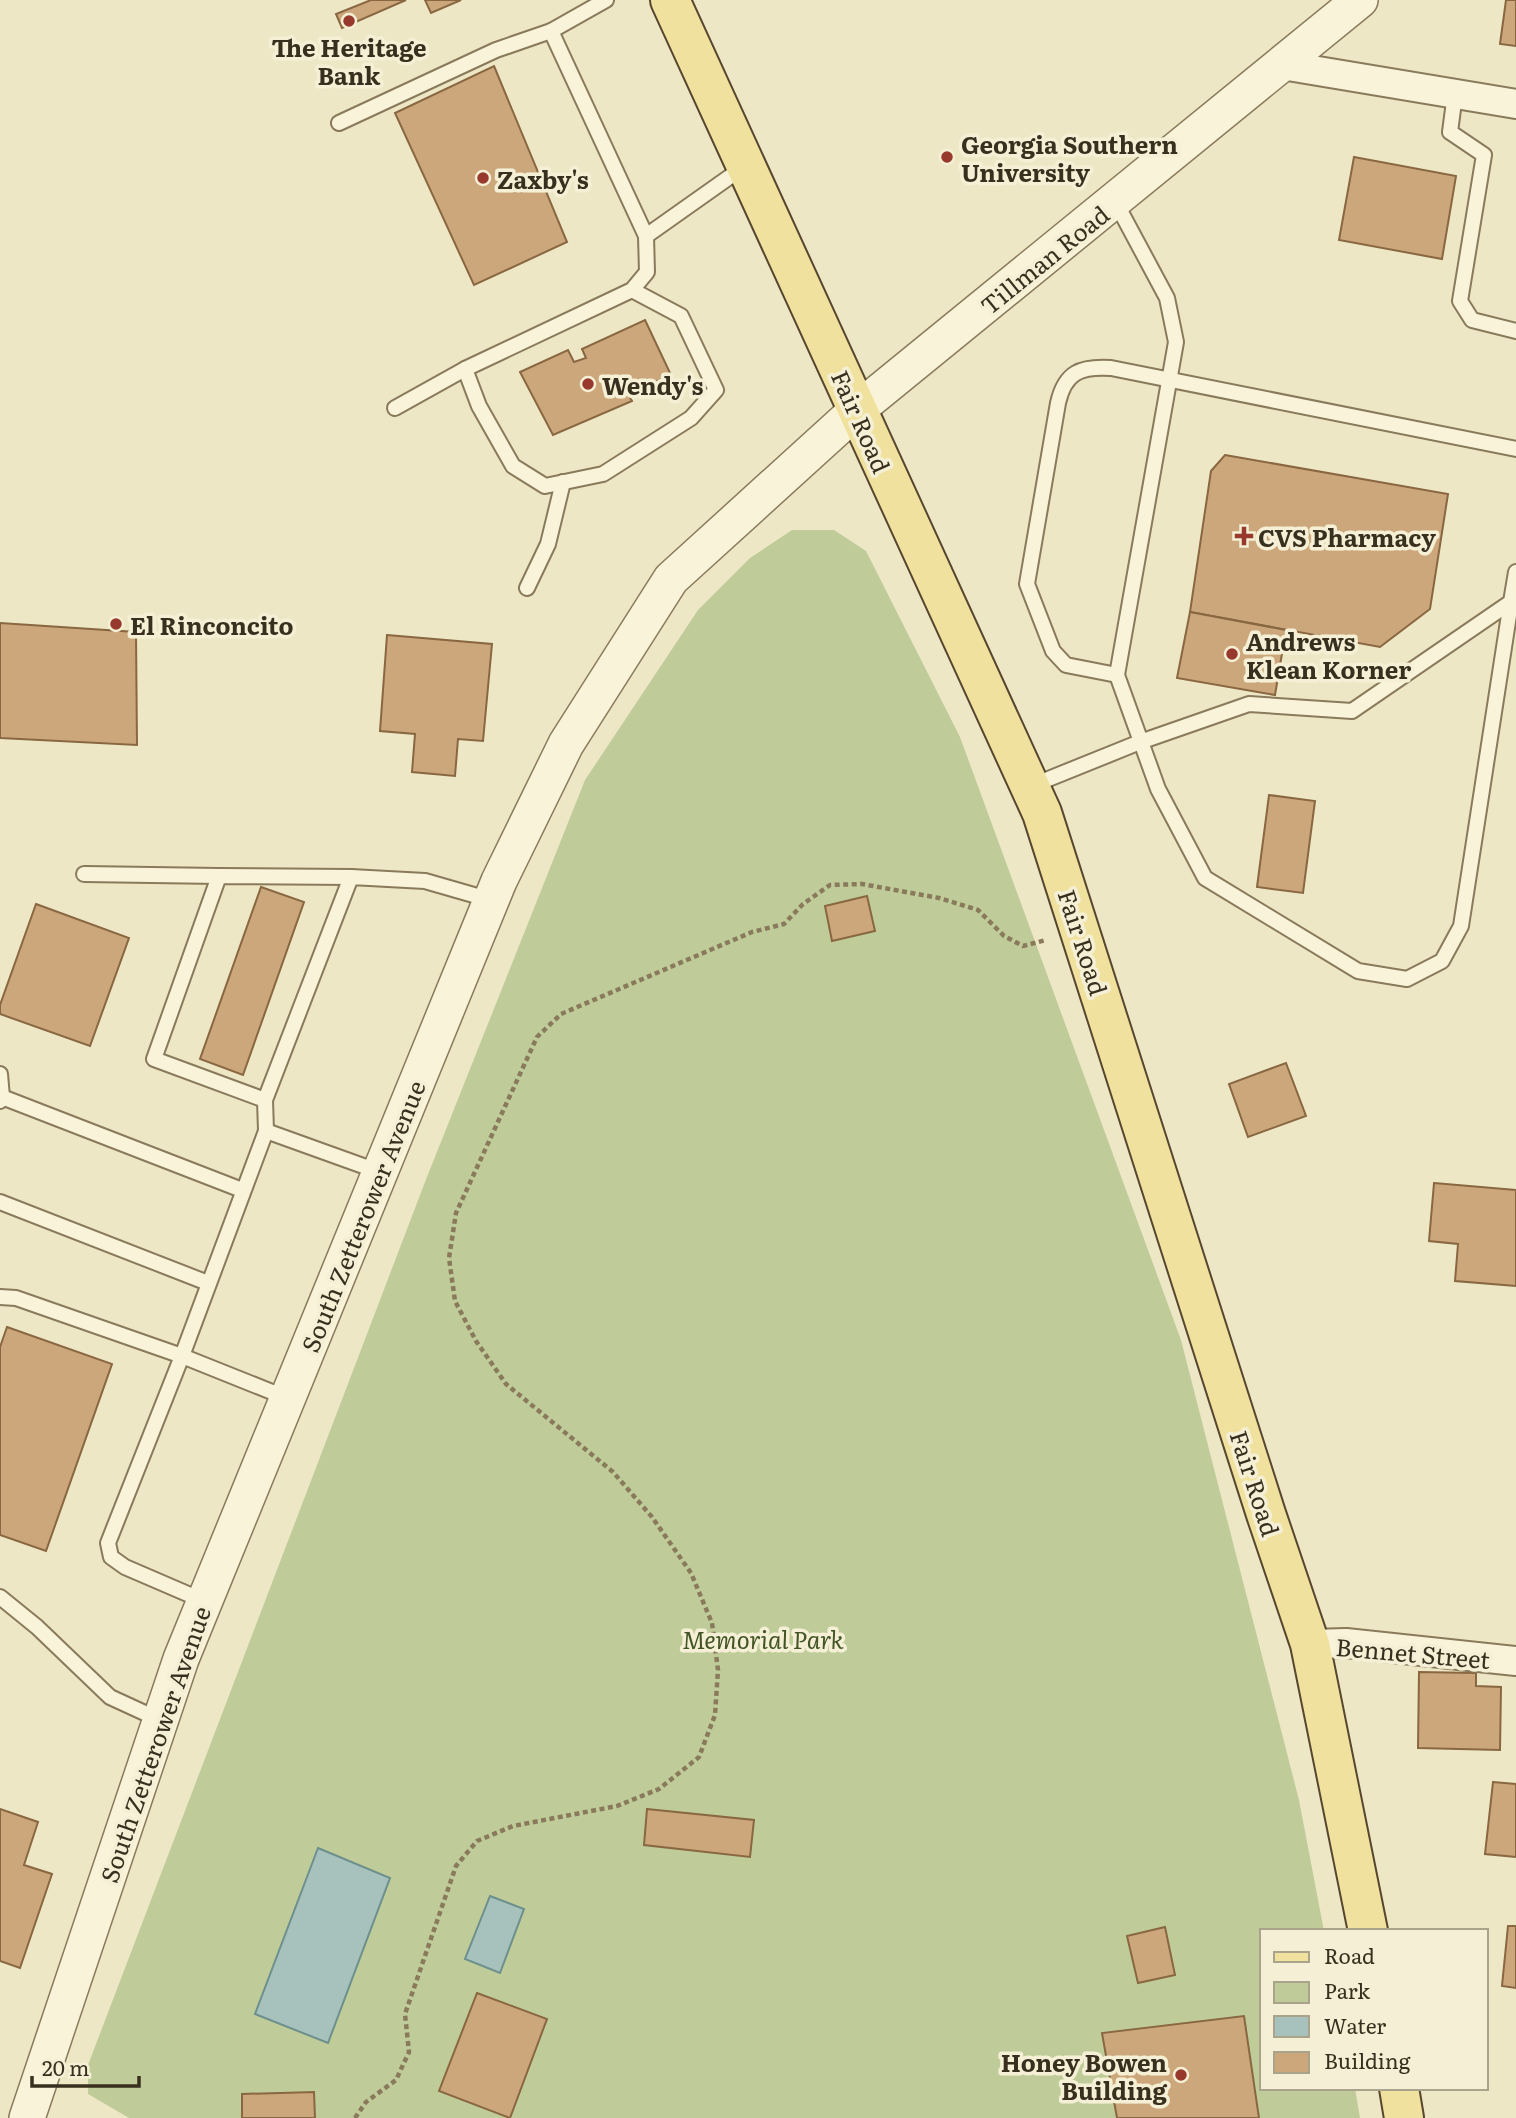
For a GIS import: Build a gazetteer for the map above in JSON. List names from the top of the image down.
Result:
{
  "streets": {
    "main road": ["Fair Road"],
    "street": ["Tillman Road", "South Zetterower Avenue", "Bennet Street"]
  },
  "crossings": [
    ["Tillman Road", "Fair Road"],
    ["Tillman Road", "South Zetterower Avenue"],
    ["Fair Road", "South Zetterower Avenue"],
    ["Fair Road", "Bennet Street"]
  ],
  "parks": ["Memorial Park"],
  "places": {
    "other": [
      "The Heritage Bank",
      "Georgia Southern University",
      "Zaxby's",
      "Wendy's",
      "El Rinconcito",
      "Andrews Klean Korner",
      "Honey Bowen Building"
    ],
    "health": ["CVS Pharmacy"]
  },
  "legend": [
    "Road",
    "Park",
    "Water",
    "Building"
  ],
  "scale_bar": "20 m"
}
